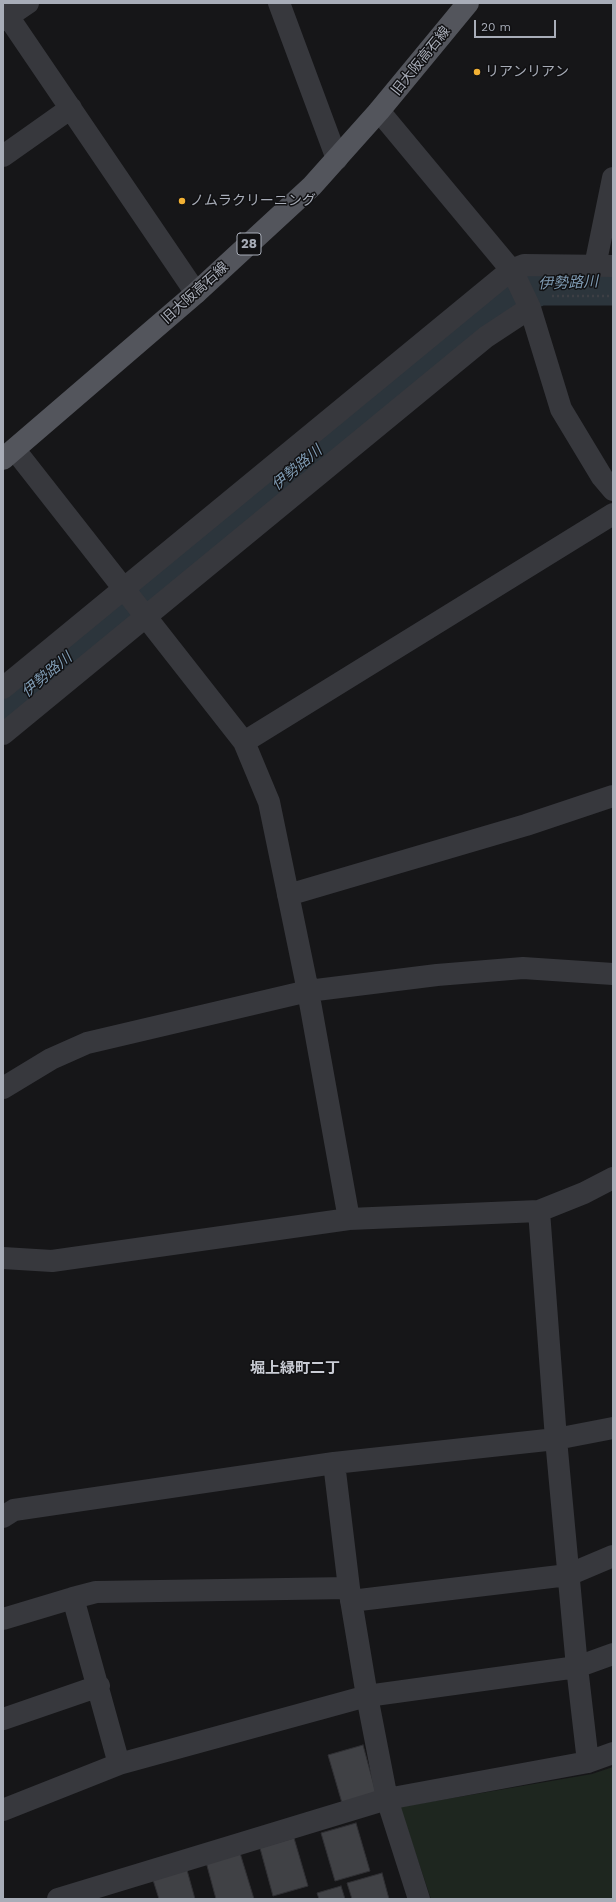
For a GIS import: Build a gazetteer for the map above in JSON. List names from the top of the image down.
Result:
{
  "streets": {
    "main road": ["旧大阪高石線", "28"]
  },
  "districts": ["堀上緑町二丁"],
  "water": ["伊勢路川"],
  "places": ["リアンリアン", "ノムラクリーニング"],
  "scale_bar": "20 m"
}
